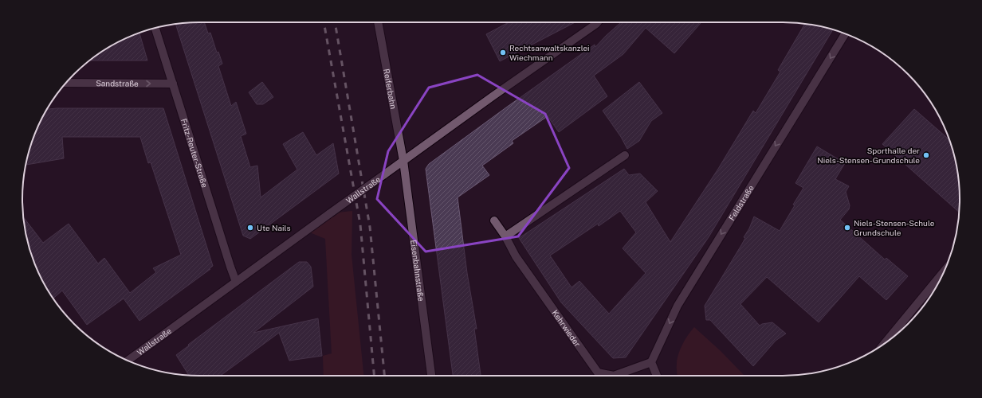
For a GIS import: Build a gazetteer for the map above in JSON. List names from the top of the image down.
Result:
{
  "streets": {
    "street": [
      "Sandstraße",
      "Reiferbahn",
      "Fritz-Reuter-Straße",
      "Wallstraße",
      "Feldstraße",
      "Eisenbahnstraße",
      "Kehrwieder"
    ]
  },
  "crossings": [
    ["Sandstraße", "Fritz-Reuter-Straße"],
    ["Reiferbahn", "Wallstraße"],
    ["Reiferbahn", "Eisenbahnstraße"],
    ["Fritz-Reuter-Straße", "Wallstraße"],
    ["Wallstraße", "Eisenbahnstraße"],
    ["Feldstraße", "Kehrwieder"]
  ],
  "one_way": ["Sandstraße", "Feldstraße"],
  "places": [
    "Rechtsanwaltskanzlei Wiechmann",
    "Sporthalle der Niels-Stensen-Grundschule",
    "Ute Nails",
    "Niels-Stensen-Schule Grundschule"
  ]
}
